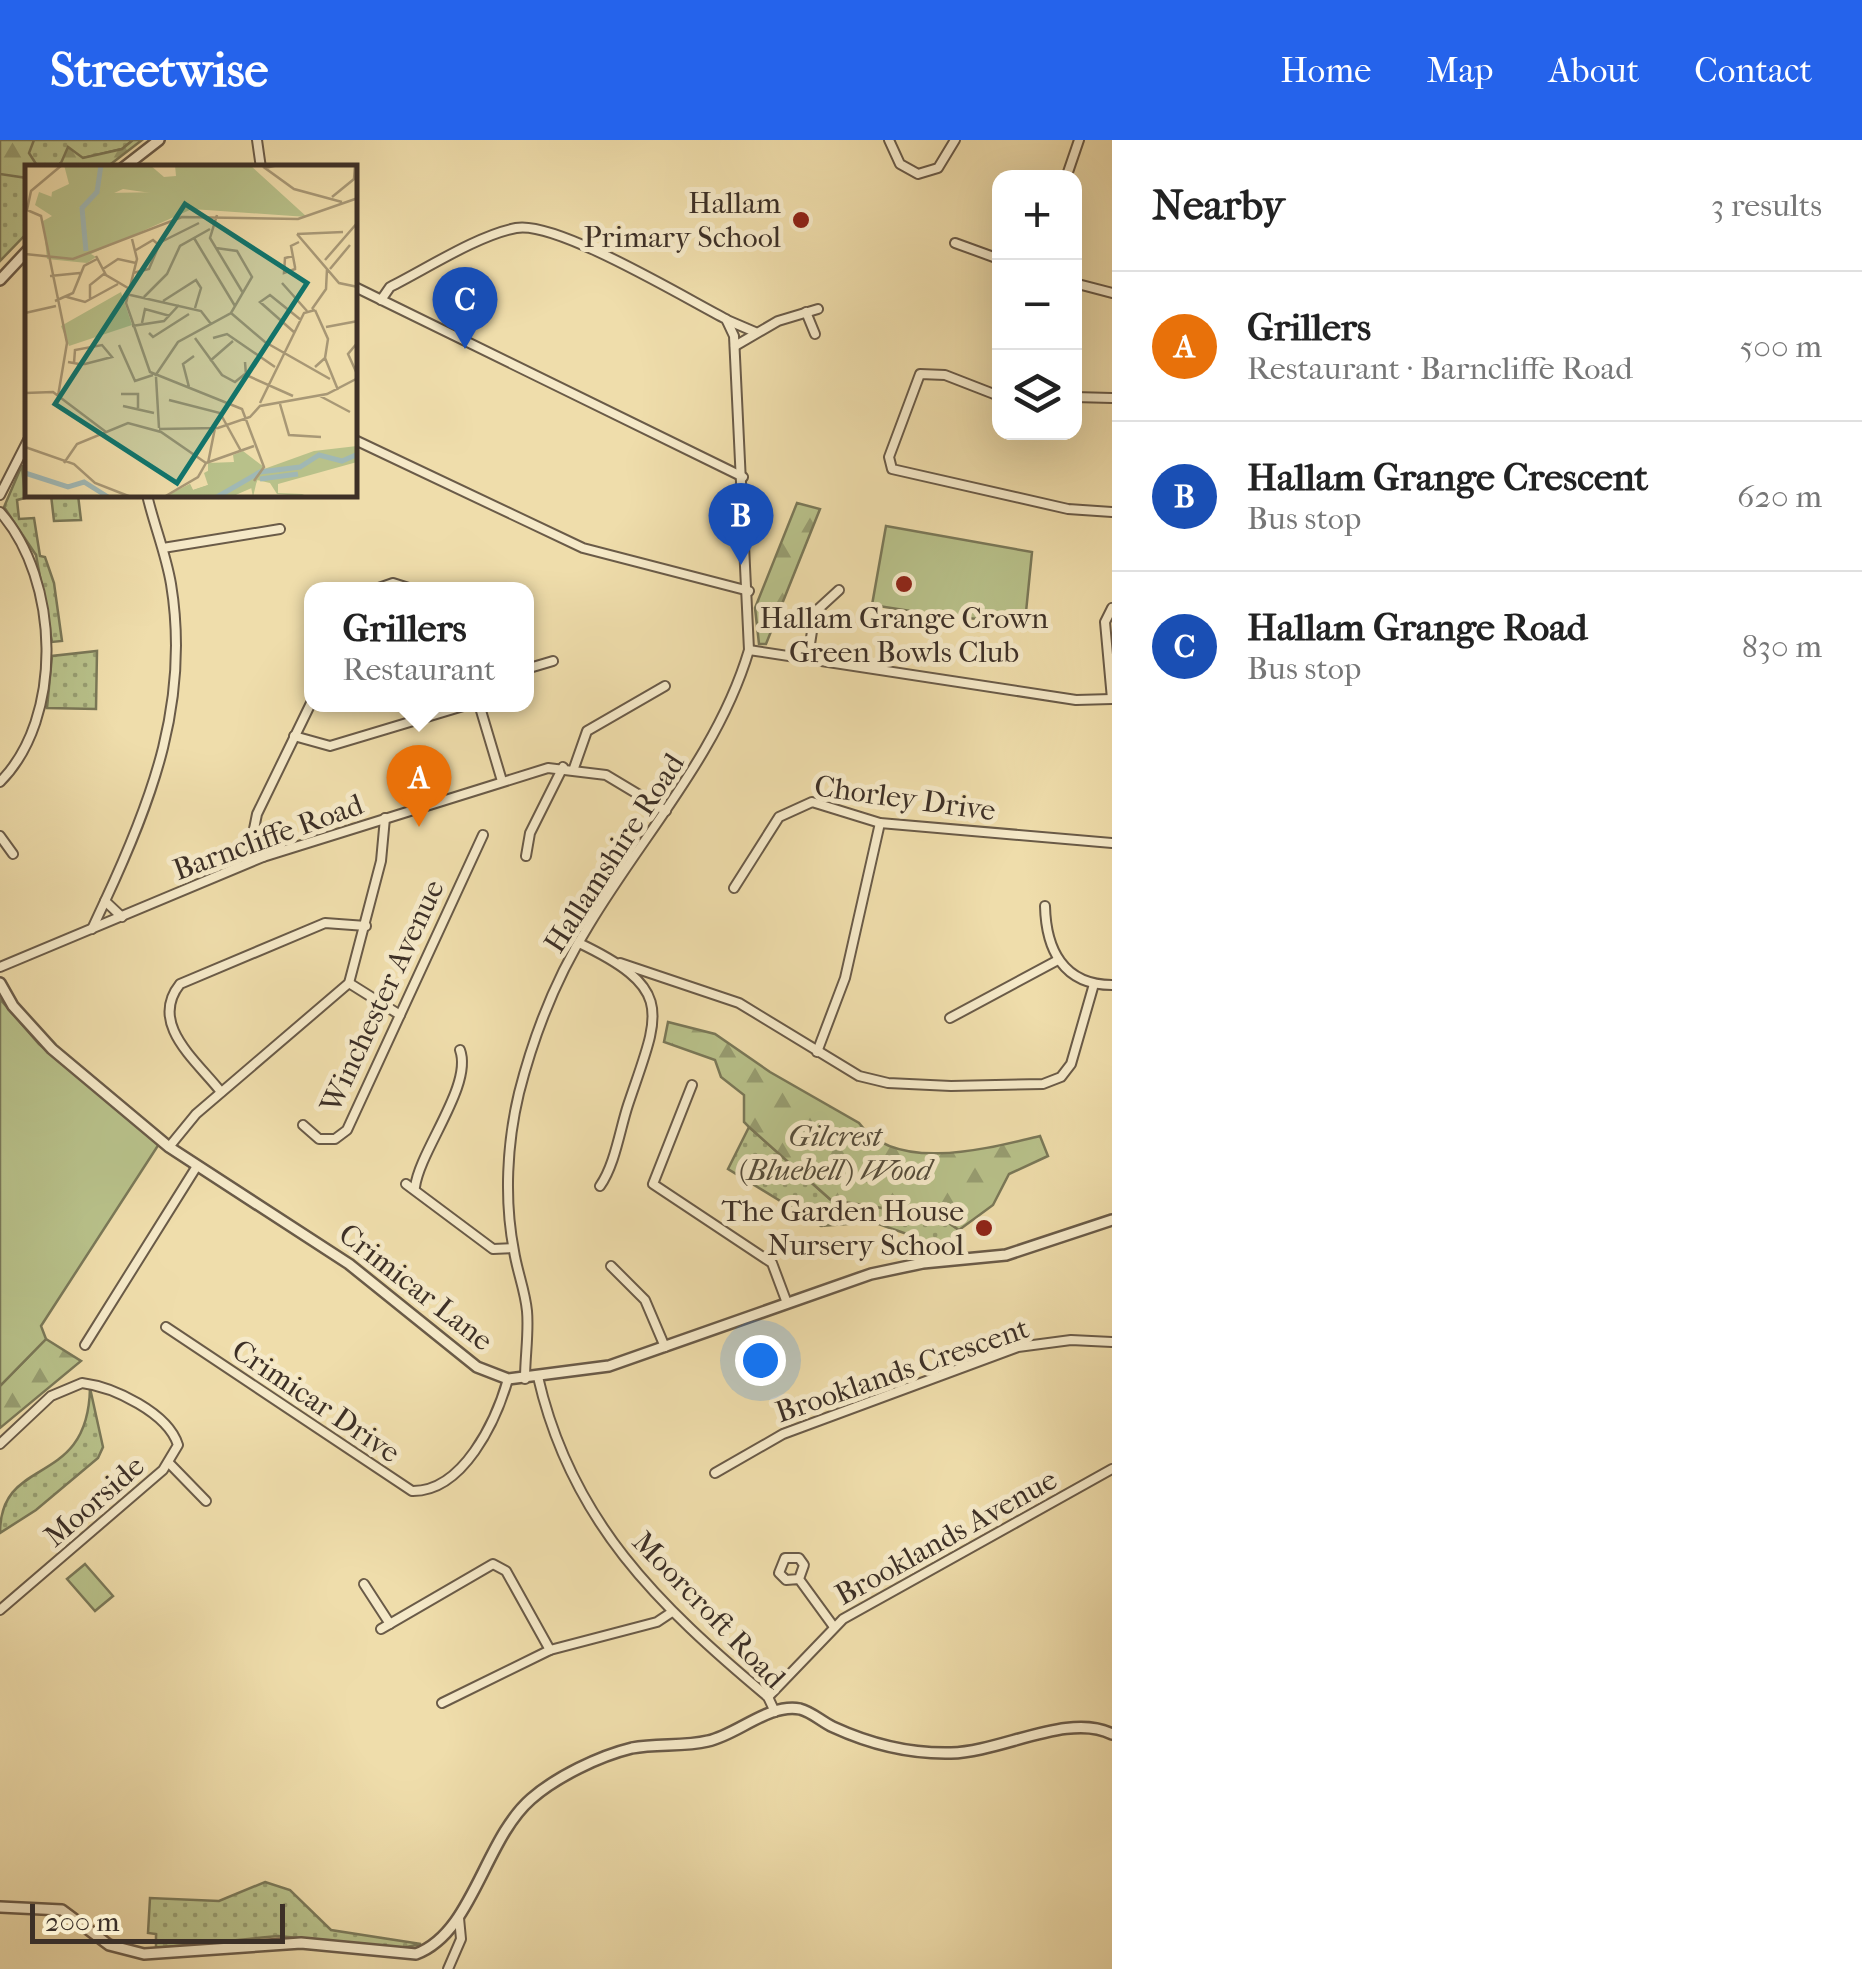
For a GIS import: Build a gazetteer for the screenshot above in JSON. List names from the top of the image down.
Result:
{
  "streets": {
    "street": [
      "Chorley Drive",
      "Barncliffe Road",
      "Hallamshire Road",
      "Winchester Avenue",
      "Crimicar Lane",
      "Brooklands Crescent",
      "Crimicar Drive",
      "Moorside",
      "Brooklands Avenue",
      "Moorcroft Road"
    ]
  },
  "crossings": [
    ["Barncliffe Road", "Hallamshire Road"],
    ["Hallamshire Road", "Crimicar Lane"],
    ["Crimicar Lane", "Crimicar Drive"],
    ["Crimicar Lane", "Moorcroft Road"],
    ["Brooklands Avenue", "Moorcroft Road"]
  ],
  "parks": ["Gilcrest (Bluebell) Wood"],
  "places": ["Hallam Primary School", "Hallam Grange Crown Green Bowls Club", "The Garden House Nursery School"],
  "scale_bar": "200 m",
  "page": {
    "header": "Streetwise",
    "nav": [
      "Home",
      "Map",
      "About",
      "Contact"
    ],
    "heading": ["Nearby", "3 results"],
    "map_buttons": ["+", "−"],
    "pins": ["C", "B", "A"],
    "list": [
      {
        "mark": "A",
        "name": "Grillers",
        "note": "Restaurant · Barncliffe Road",
        "value": "500 m"
      },
      {
        "mark": "B",
        "name": "Hallam Grange Crescent",
        "note": "Bus stop",
        "value": "620 m"
      },
      {
        "mark": "C",
        "name": "Hallam Grange Road",
        "note": "Bus stop",
        "value": "830 m"
      }
    ],
    "popup": ["Grillers", "Restaurant"],
    "scale": "200 m"
  }
}
